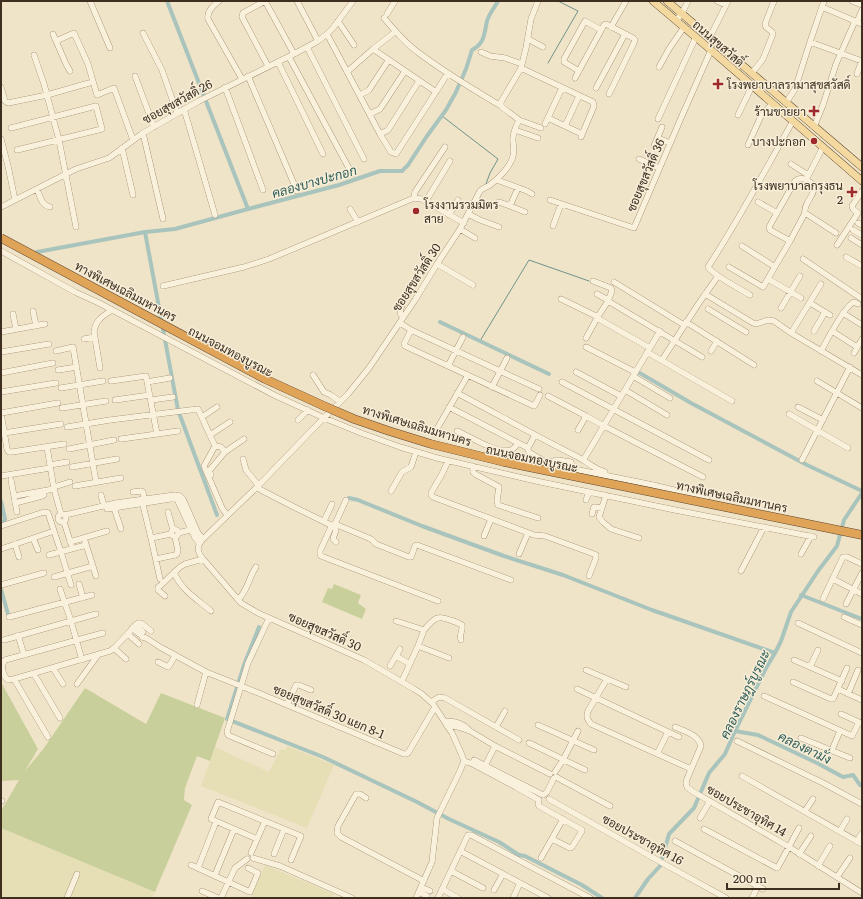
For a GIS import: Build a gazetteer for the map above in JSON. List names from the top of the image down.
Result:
{
  "streets": {
    "highway": ["ทางพิเศษเฉลิมมหานคร"],
    "main road": ["ถนนสุขสวัสดิ์"],
    "street": [
      "ซอยสุขสวัสดิ์ 26",
      "ซอยสุขสวัสดิ์ 36",
      "ซอยสุขสวัสดิ์ 30",
      "ถนนจอมทองบูรณะ",
      "ซอยสุขสวัสดิ์ 30 แยก 8-1",
      "ซอยประชาอุทิศ 14",
      "ซอยประชาอุทิศ 16"
    ]
  },
  "crossings": [
    ["ถนนสุขสวัสดิ์", "ซอยสุขสวัสดิ์ 36"],
    ["ซอยสุขสวัสดิ์ 30", "ถนนจอมทองบูรณะ"],
    ["ซอยสุขสวัสดิ์ 30", "ซอยสุขสวัสดิ์ 30 แยก 8-1"],
    ["ทางพิเศษเฉลิมมหานคร", "ถนนจอมทองบูรณะ"]
  ],
  "water": ["คลองบางปะกอก", "คลองราษฎร์บูรณะ", "คลองตามั่ง"],
  "places": {
    "health": ["โรงพยาบาลรามาสุขสวัสดิ์", "ร้านขายยา", "โรงพยาบาลกรุงธน 2"],
    "other": ["บางปะกอก", "โรงงานรวมมิตร สาย"]
  },
  "scale_bar": "200 m"
}
